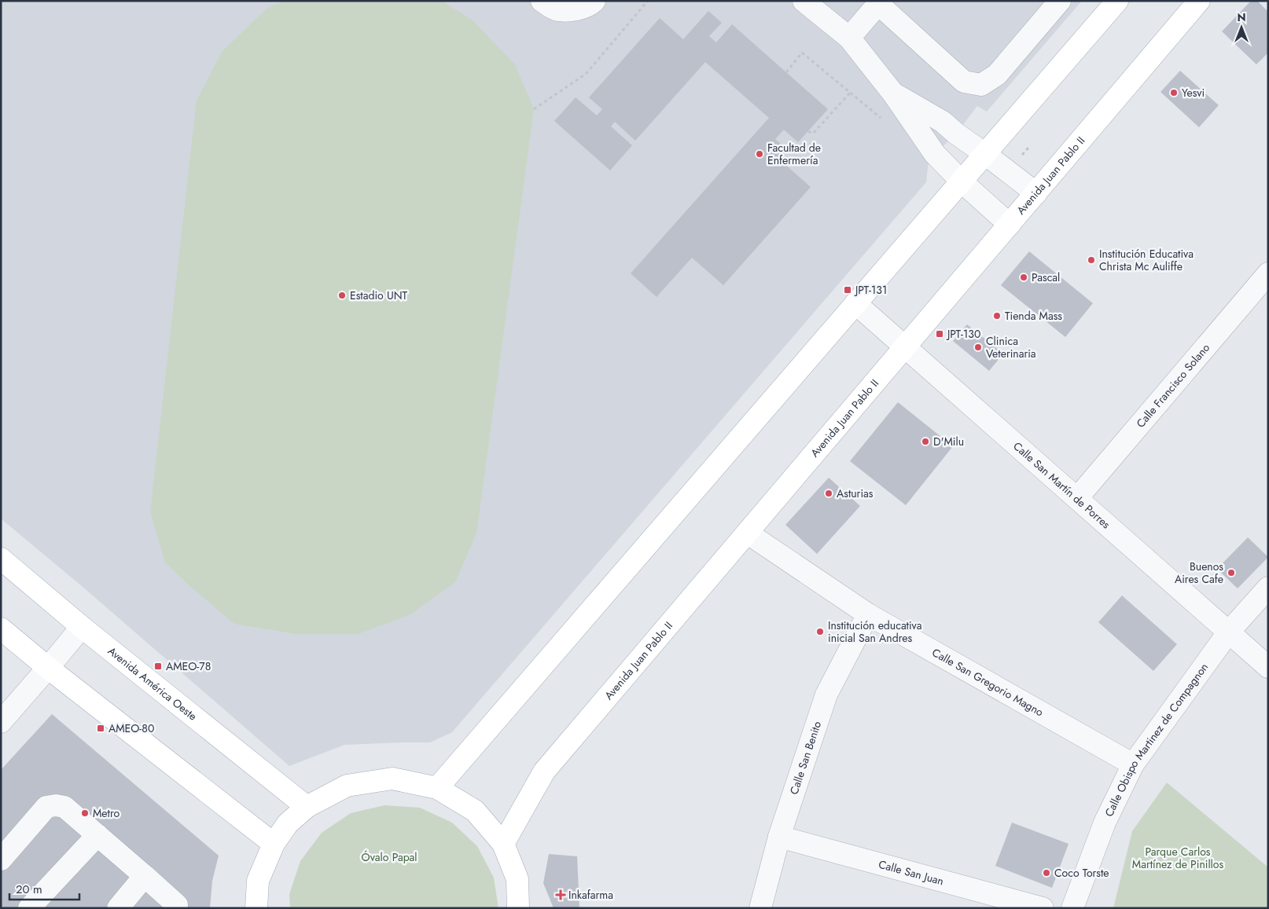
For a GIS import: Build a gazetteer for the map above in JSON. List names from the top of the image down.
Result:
{
  "streets": {
    "main road": ["Avenida Juan Pablo II", "Avenida América Oeste"],
    "street": [
      "Calle Francisco Solano",
      "Calle San Martín de Porres",
      "Calle San Gregorio Magno",
      "Calle Obispo Martinez de Compagnon",
      "Calle San Benito",
      "Calle San Juan"
    ]
  },
  "crossings": [
    ["Avenida Juan Pablo II", "Calle San Martín de Porres"],
    ["Avenida Juan Pablo II", "Calle San Gregorio Magno"],
    ["Calle Francisco Solano", "Calle San Martín de Porres"],
    ["Calle San Martín de Porres", "Calle Obispo Martinez de Compagnon"],
    ["Calle San Gregorio Magno", "Calle Obispo Martinez de Compagnon"],
    ["Calle San Gregorio Magno", "Calle San Benito"],
    ["Calle San Benito", "Calle San Juan"]
  ],
  "parks": ["Parque Carlos Martínez de Pinillos", "Óvalo Papal"],
  "places": {
    "other": [
      "Yesvi",
      "Facultad de Enfermería",
      "Institución Educativa Christa Mc Auliffe",
      "Pascal",
      "Estadio UNT",
      "Tienda Mass",
      "Clinica Veterinaria",
      "D'Milu",
      "Asturias",
      "Buenos Aires Cafe",
      "Institución educativa inicial San Andres",
      "Metro",
      "Coco Torste"
    ],
    "transit": [
      "JPT-131",
      "JPT-130",
      "AMEO-78",
      "AMEO-80"
    ],
    "health": ["Inkafarma"]
  },
  "scale_bar": "20 m",
  "north": "top"
}
